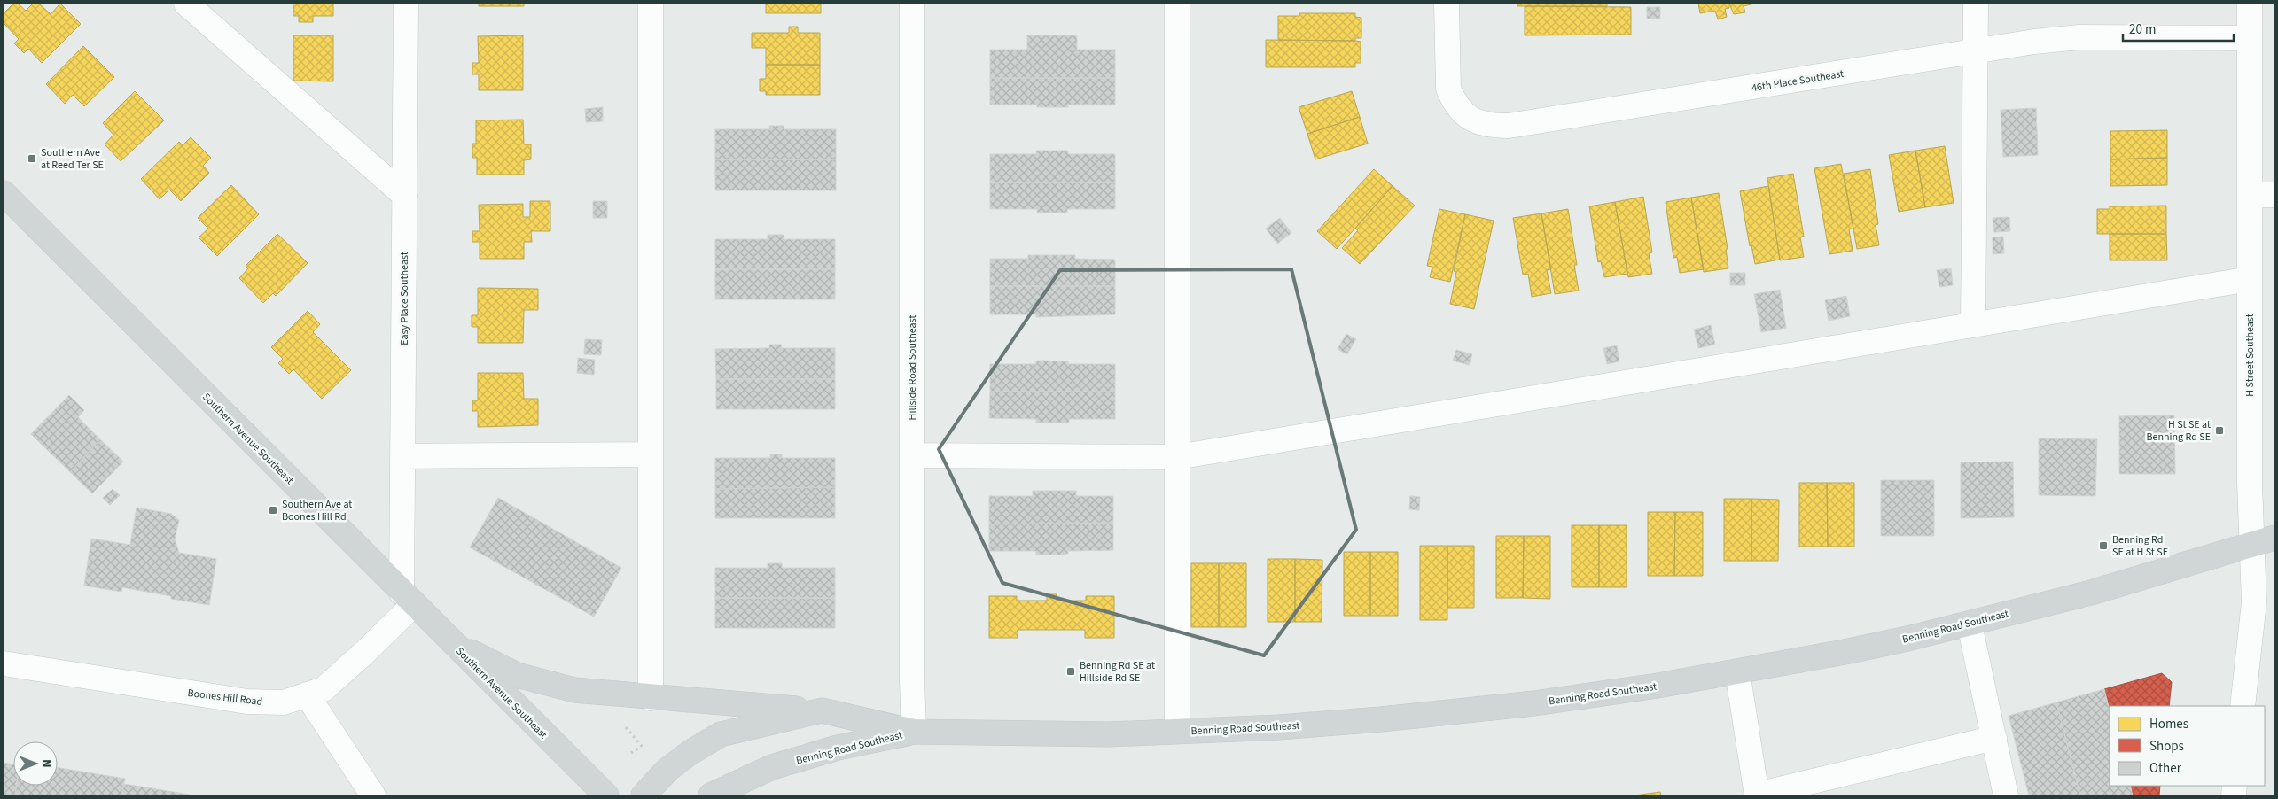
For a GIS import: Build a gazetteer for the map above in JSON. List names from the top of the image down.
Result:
{
  "streets": {
    "main road": ["Southern Avenue Southeast", "Benning Road Southeast"],
    "street": [
      "46th Place Southeast",
      "Easy Place Southeast",
      "H Street Southeast",
      "Hillside Road Southeast",
      "Boones Hill Road"
    ]
  },
  "crossings": [
    ["46th Place Southeast", "H Street Southeast"],
    ["Easy Place Southeast", "Southern Avenue Southeast"],
    ["Easy Place Southeast", "Boones Hill Road"],
    ["H Street Southeast", "Benning Road Southeast"],
    ["Hillside Road Southeast", "Benning Road Southeast"],
    ["Southern Avenue Southeast", "Boones Hill Road"]
  ],
  "places": {
    "transit": [
      "Southern Ave at Reed Ter SE",
      "H St SE at Benning Rd SE",
      "Southern Ave at Boones Hill Rd",
      "Benning Rd SE at H St SE",
      "Benning Rd SE at Hillside Rd SE"
    ]
  },
  "legend": ["Homes", "Shops", "Other"],
  "scale_bar": "20 m",
  "north": "right"
}
